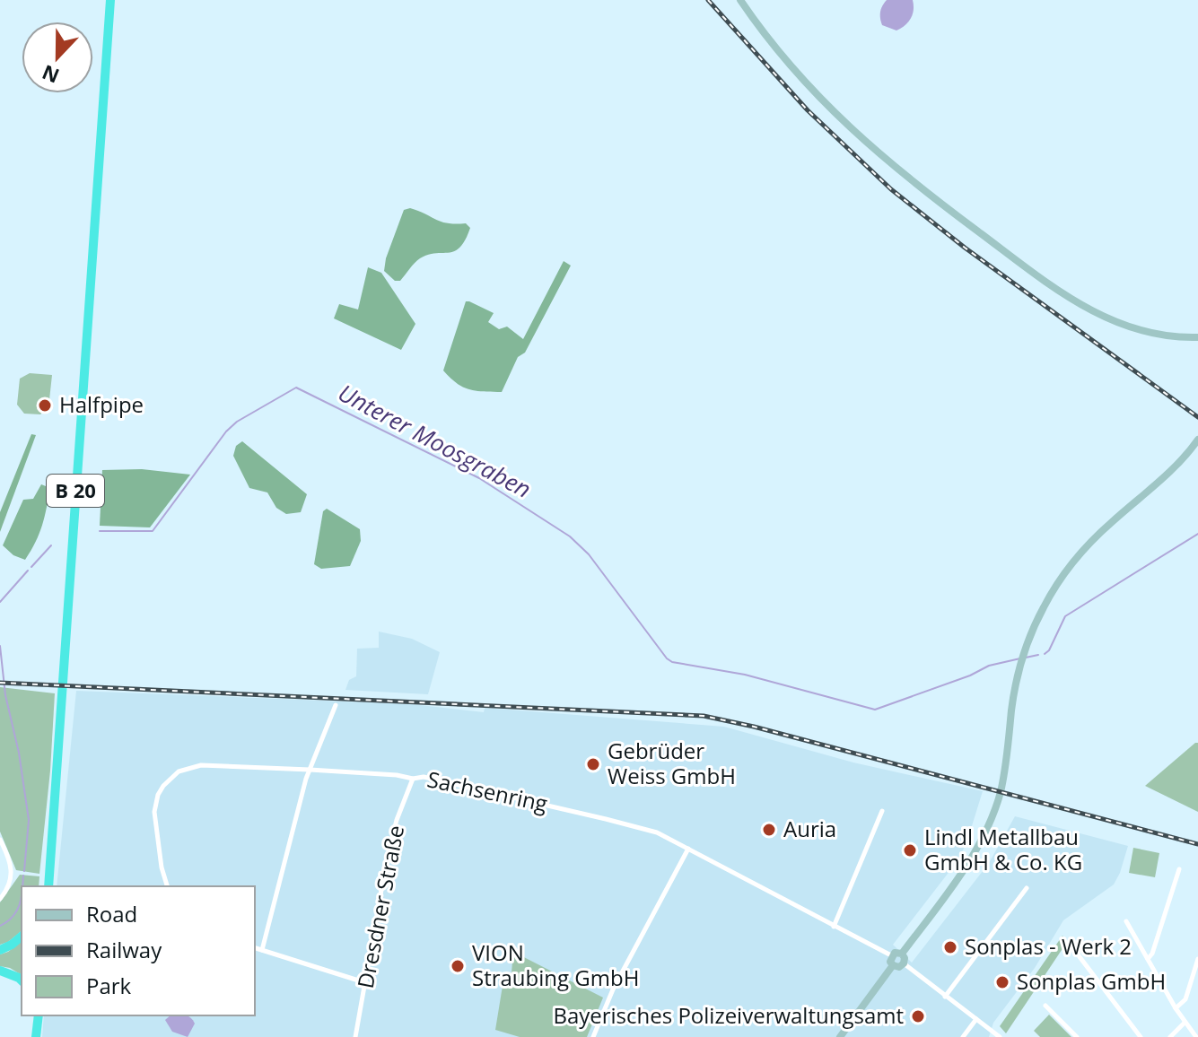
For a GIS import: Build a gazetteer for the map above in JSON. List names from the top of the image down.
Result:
{
  "streets": {
    "highway": ["B 20"],
    "street": ["Sachsenring", "Dresdner Straße"]
  },
  "crossings": [
    ["Sachsenring", "Dresdner Straße"]
  ],
  "water": ["Unterer Moosgraben"],
  "places": [
    "Halfpipe",
    "Gebrüder Weiss GmbH",
    "Auria",
    "Lindl Metallbau GmbH & Co. KG",
    "Sonplas - Werk 2",
    "VION Straubing GmbH",
    "Sonplas GmbH",
    "Bayerisches Polizeiverwaltungsamt"
  ],
  "legend": ["Road", "Railway", "Park"],
  "north": "bottom"
}
